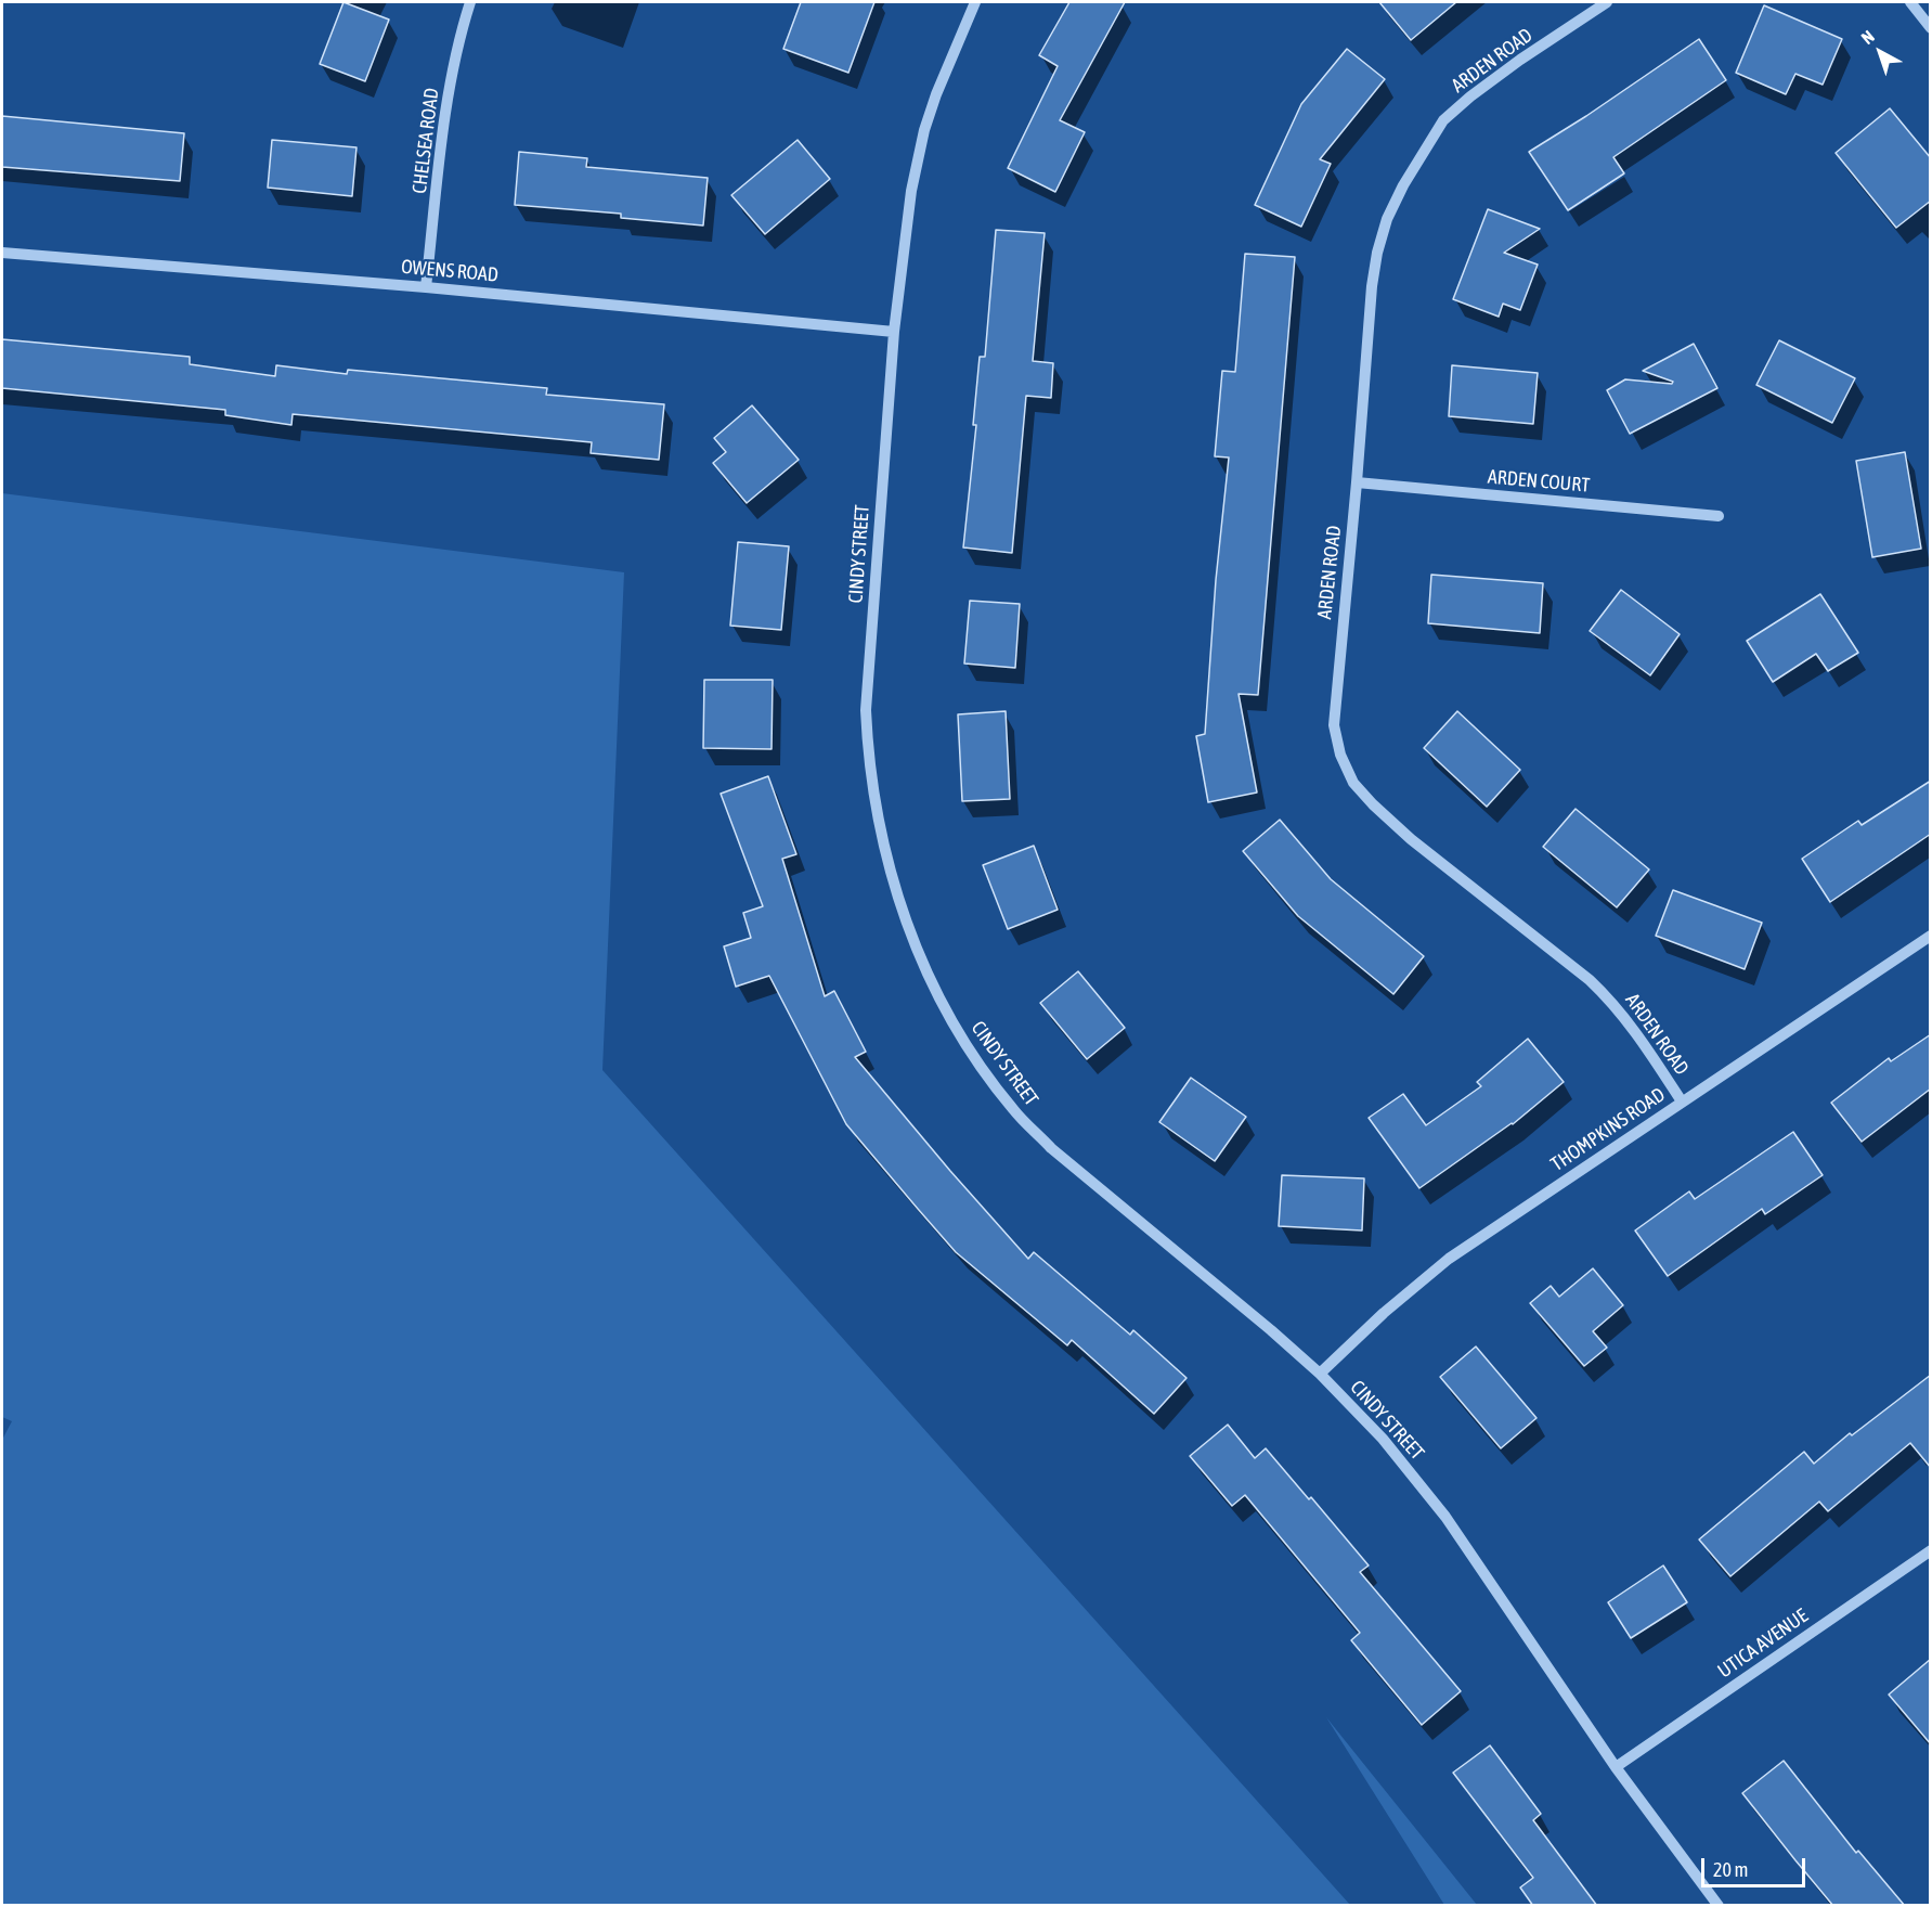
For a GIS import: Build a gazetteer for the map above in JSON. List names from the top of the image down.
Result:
{
  "streets": {
    "street": [
      "ARDEN ROAD",
      "CHELSEA ROAD",
      "OWENS ROAD",
      "ARDEN COURT",
      "CINDY STREET",
      "THOMPKINS ROAD",
      "UTICA AVENUE"
    ]
  },
  "crossings": [
    ["ARDEN ROAD", "ARDEN COURT"],
    ["ARDEN ROAD", "THOMPKINS ROAD"],
    ["CHELSEA ROAD", "OWENS ROAD"],
    ["OWENS ROAD", "CINDY STREET"],
    ["CINDY STREET", "THOMPKINS ROAD"],
    ["CINDY STREET", "UTICA AVENUE"]
  ],
  "scale_bar": "20 m",
  "north": "top left"
}
